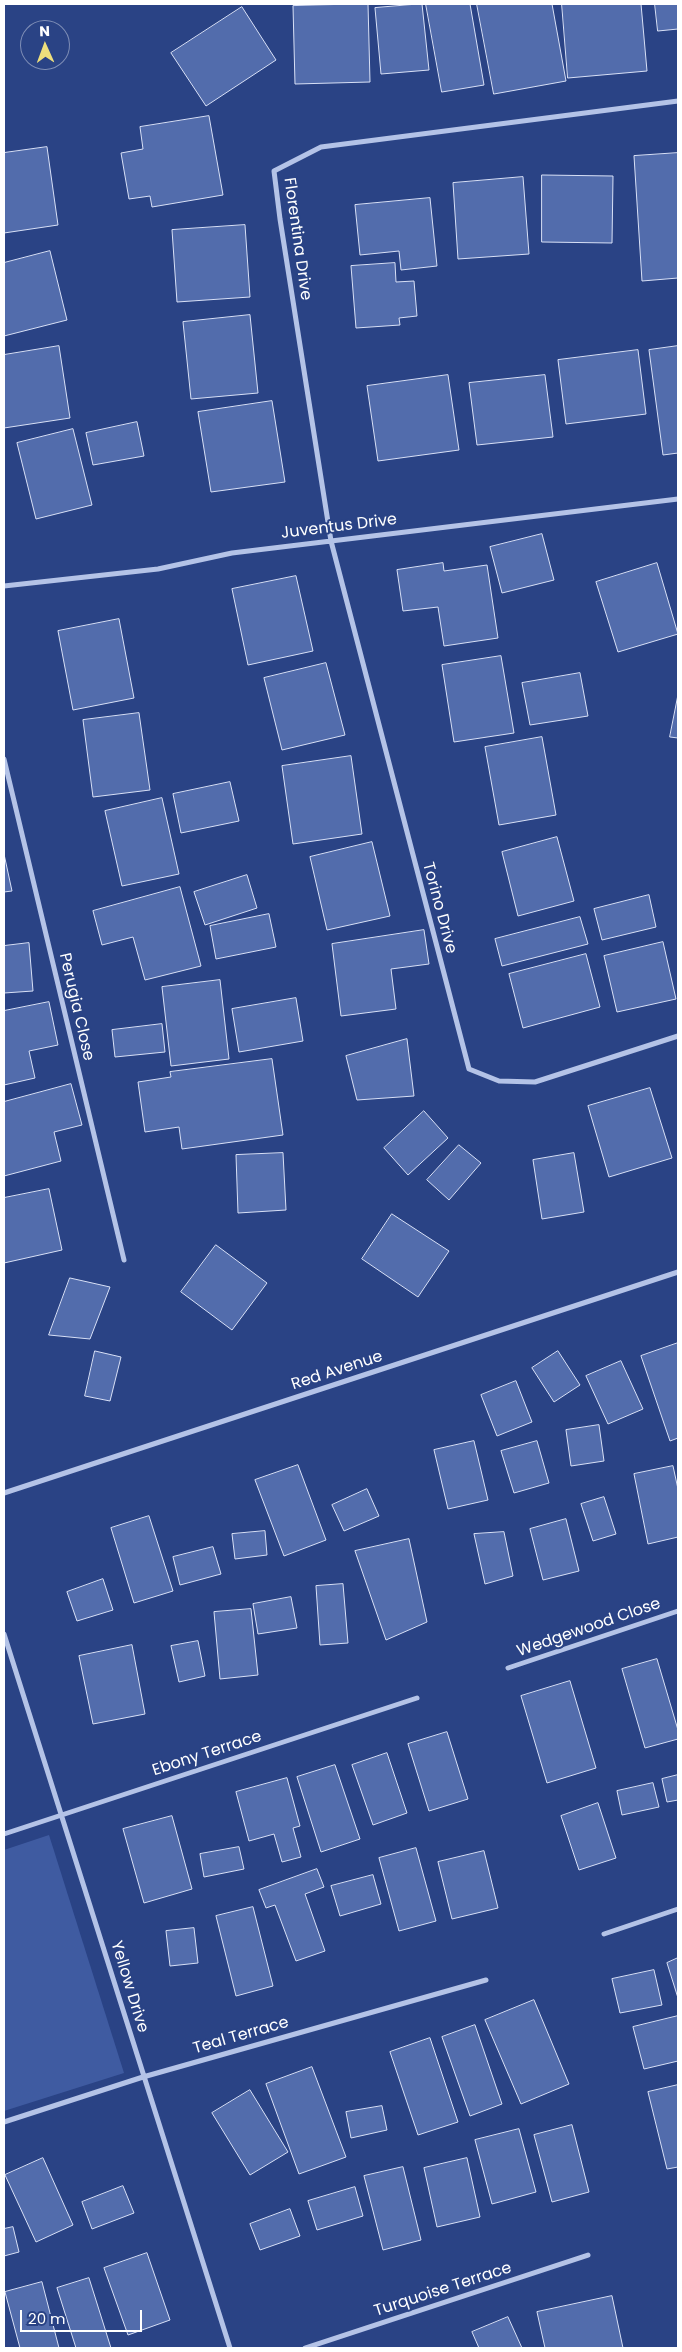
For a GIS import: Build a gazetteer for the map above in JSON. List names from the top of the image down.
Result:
{
  "streets": {
    "street": [
      "Florentina Drive",
      "Juventus Drive",
      "Torino Drive",
      "Perugia Close",
      "Red Avenue",
      "Wedgewood Close",
      "Ebony Terrace",
      "Yellow Drive",
      "Teal Terrace",
      "Turquoise Terrace"
    ]
  },
  "crossings": [
    ["Florentina Drive", "Juventus Drive"],
    ["Florentina Drive", "Torino Drive"],
    ["Juventus Drive", "Torino Drive"],
    ["Ebony Terrace", "Yellow Drive"],
    ["Yellow Drive", "Teal Terrace"]
  ],
  "scale_bar": "20 m",
  "north": "top"
}
